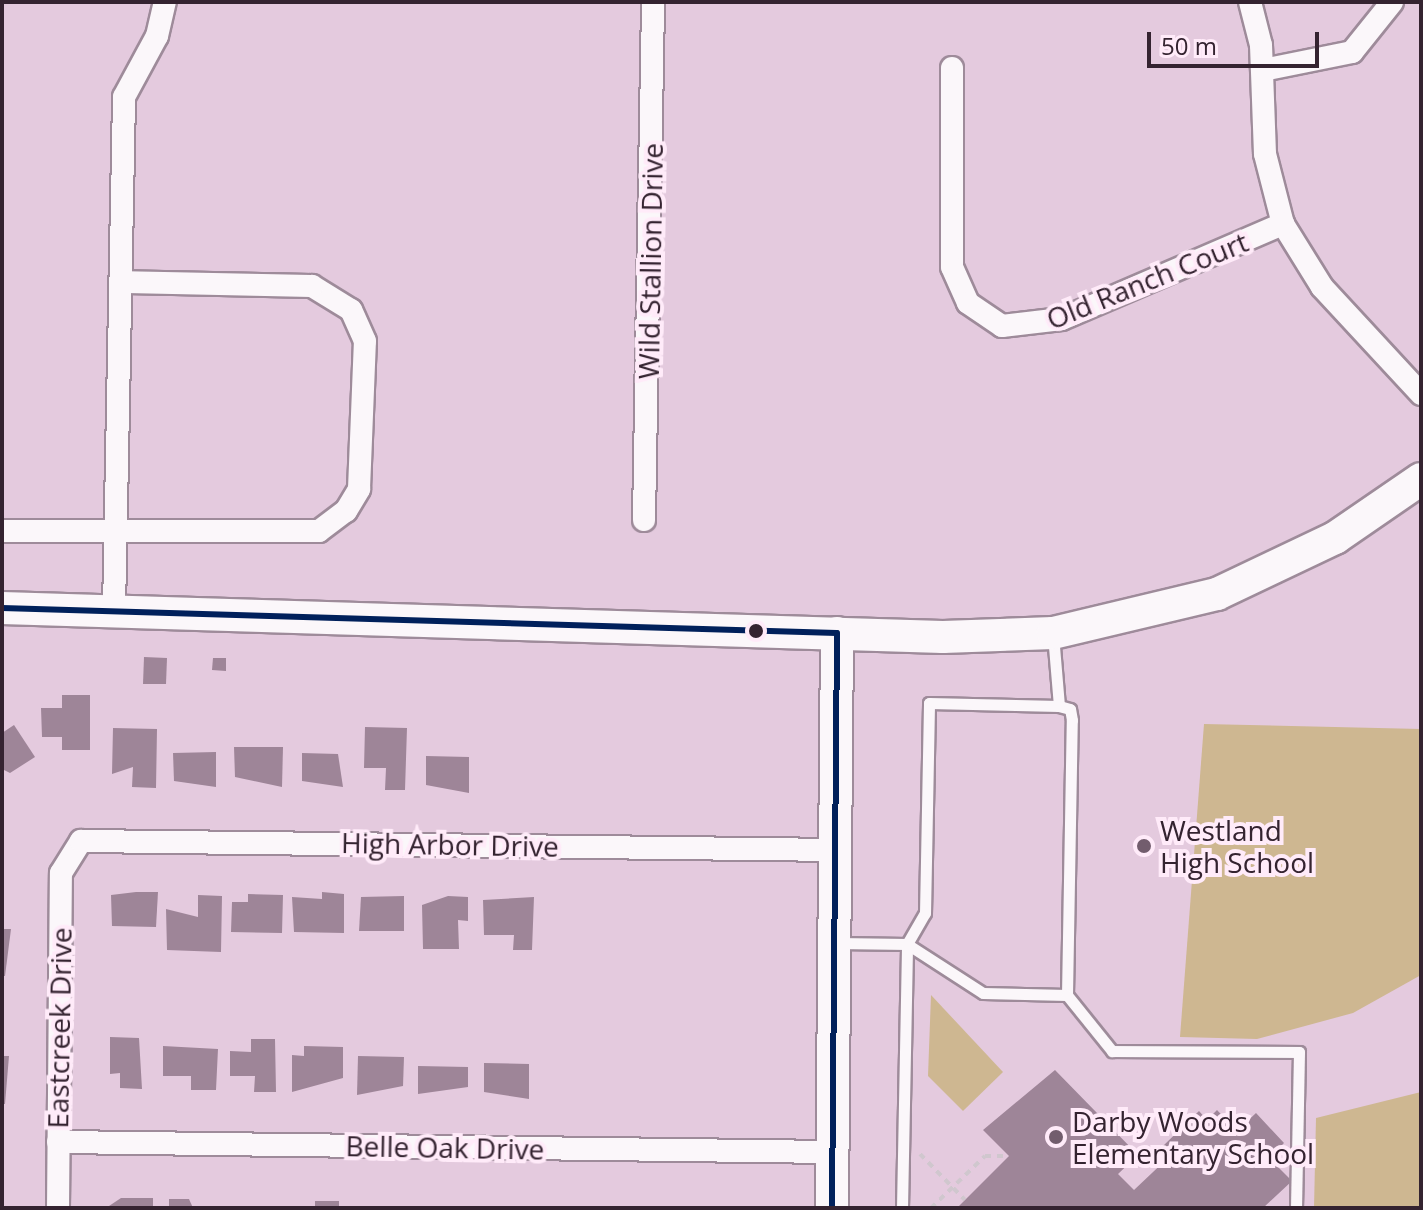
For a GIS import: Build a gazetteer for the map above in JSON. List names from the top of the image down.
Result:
{
  "streets": {
    "street": [
      "Wild Stallion Drive",
      "Old Ranch Court",
      "High Arbor Drive",
      "Eastcreek Drive",
      "Belle Oak Drive"
    ]
  },
  "crossings": [
    ["High Arbor Drive", "Eastcreek Drive"],
    ["Eastcreek Drive", "Belle Oak Drive"]
  ],
  "places": ["Westland High School", "Darby Woods Elementary School"],
  "scale_bar": "50 m"
}
